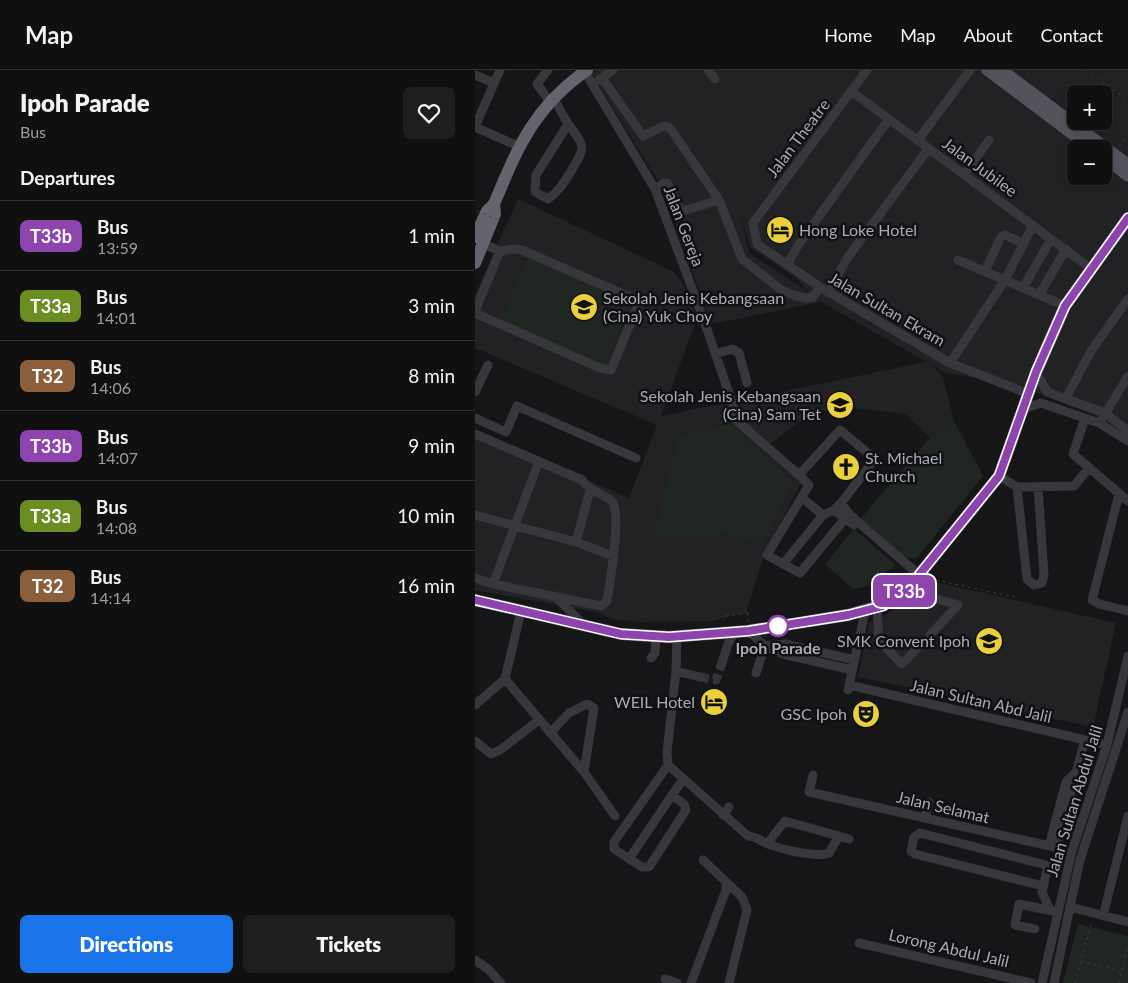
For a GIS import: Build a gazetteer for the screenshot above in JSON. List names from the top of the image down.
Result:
{
  "streets": {
    "street": [
      "Jalan Theatre",
      "Jalan Jubilee",
      "Jalan Gereja",
      "Jalan Sultan Ekram",
      "Jalan Sultan Abd Jalil",
      "Jalan Sultan Abdul Jalil",
      "Jalan Selamat",
      "Lorong Abdul Jalil"
    ]
  },
  "crossings": [
    ["Jalan Theatre", "Jalan Jubilee"],
    ["Jalan Theatre", "Jalan Sultan Ekram"],
    ["Jalan Sultan Abd Jalil", "Jalan Sultan Abdul Jalil"],
    ["Jalan Sultan Abdul Jalil", "Jalan Selamat"]
  ],
  "places": {
    "hotel": ["Hong Loke Hotel", "WEIL Hotel"],
    "school or university": ["Sekolah Jenis Kebangsaan (Cina) Yuk Choy", "Sekolah Jenis Kebangsaan (Cina) Sam Tet", "SMK Convent Ipoh"],
    "church": ["St. Michael Church"],
    "other": ["Ipoh Parade"],
    "theatre": ["GSC Ipoh"]
  },
  "lines": ["bus line T33b"],
  "page": {
    "header": "Map",
    "nav": [
      "Home",
      "Map",
      "About",
      "Contact"
    ],
    "heading": [
      ["Ipoh Parade", "Bus"],
      "Departures"
    ],
    "on_map": "T33b",
    "map_buttons": ["+", "−"],
    "list": [
      {
        "mark": "T33b",
        "name": "Bus",
        "note": "13:59",
        "value": "1 min"
      },
      {
        "mark": "T33a",
        "name": "Bus",
        "note": "14:01",
        "value": "3 min"
      },
      {
        "mark": "T32",
        "name": "Bus",
        "note": "14:06",
        "value": "8 min"
      },
      {
        "mark": "T33b",
        "name": "Bus",
        "note": "14:07",
        "value": "9 min"
      },
      {
        "mark": "T33a",
        "name": "Bus",
        "note": "14:08",
        "value": "10 min"
      },
      {
        "mark": "T32",
        "name": "Bus",
        "note": "14:14",
        "value": "16 min"
      }
    ],
    "buttons": ["Directions", "Tickets"]
  }
}
